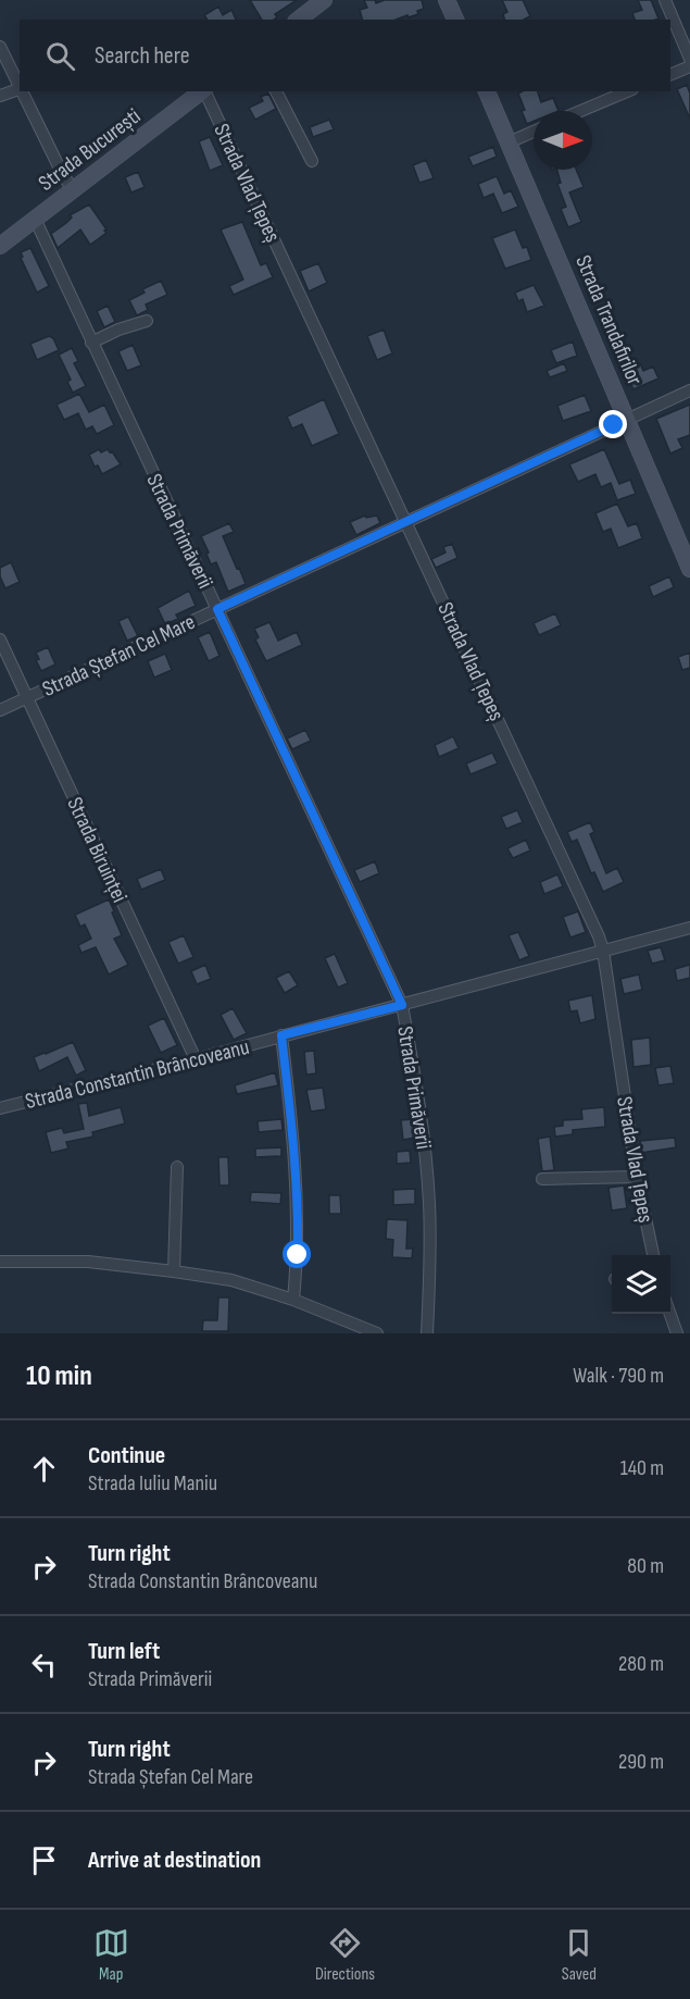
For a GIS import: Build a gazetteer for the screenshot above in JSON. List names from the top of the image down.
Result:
{
  "streets": {
    "main road": ["Strada București", "Strada Trandafirilor"],
    "street": [
      "Strada Vlad Țepeș",
      "Strada Primăverii",
      "Strada Ștefan Cel Mare",
      "Strada Biruinței",
      "Strada Constantin Brâncoveanu"
    ]
  },
  "crossings": [
    ["Strada București", "Strada Primăverii"],
    ["Strada Vlad Țepeș", "Strada Ștefan Cel Mare"],
    ["Strada Vlad Țepeș", "Strada Constantin Brâncoveanu"],
    ["Strada Trandafirilor", "Strada Ștefan Cel Mare"],
    ["Strada Primăverii", "Strada Ștefan Cel Mare"],
    ["Strada Primăverii", "Strada Constantin Brâncoveanu"],
    ["Strada Ștefan Cel Mare", "Strada Biruinței"],
    ["Strada Biruinței", "Strada Constantin Brâncoveanu"]
  ],
  "north": "right",
  "page": {
    "search": "Search here",
    "heading": ["10 min", "Walk · 790 m"],
    "list": [
      ["Continue", "Strada Iuliu Maniu", "140 m"],
      ["Turn right", "Strada Constantin Brâncoveanu", "80 m"],
      ["Turn left", "Strada Primăverii", "280 m"],
      ["Turn right", "Strada Ștefan Cel Mare", "290 m"],
      "Arrive at destination"
    ],
    "nav": ["Map", "Directions", "Saved"]
  }
}
